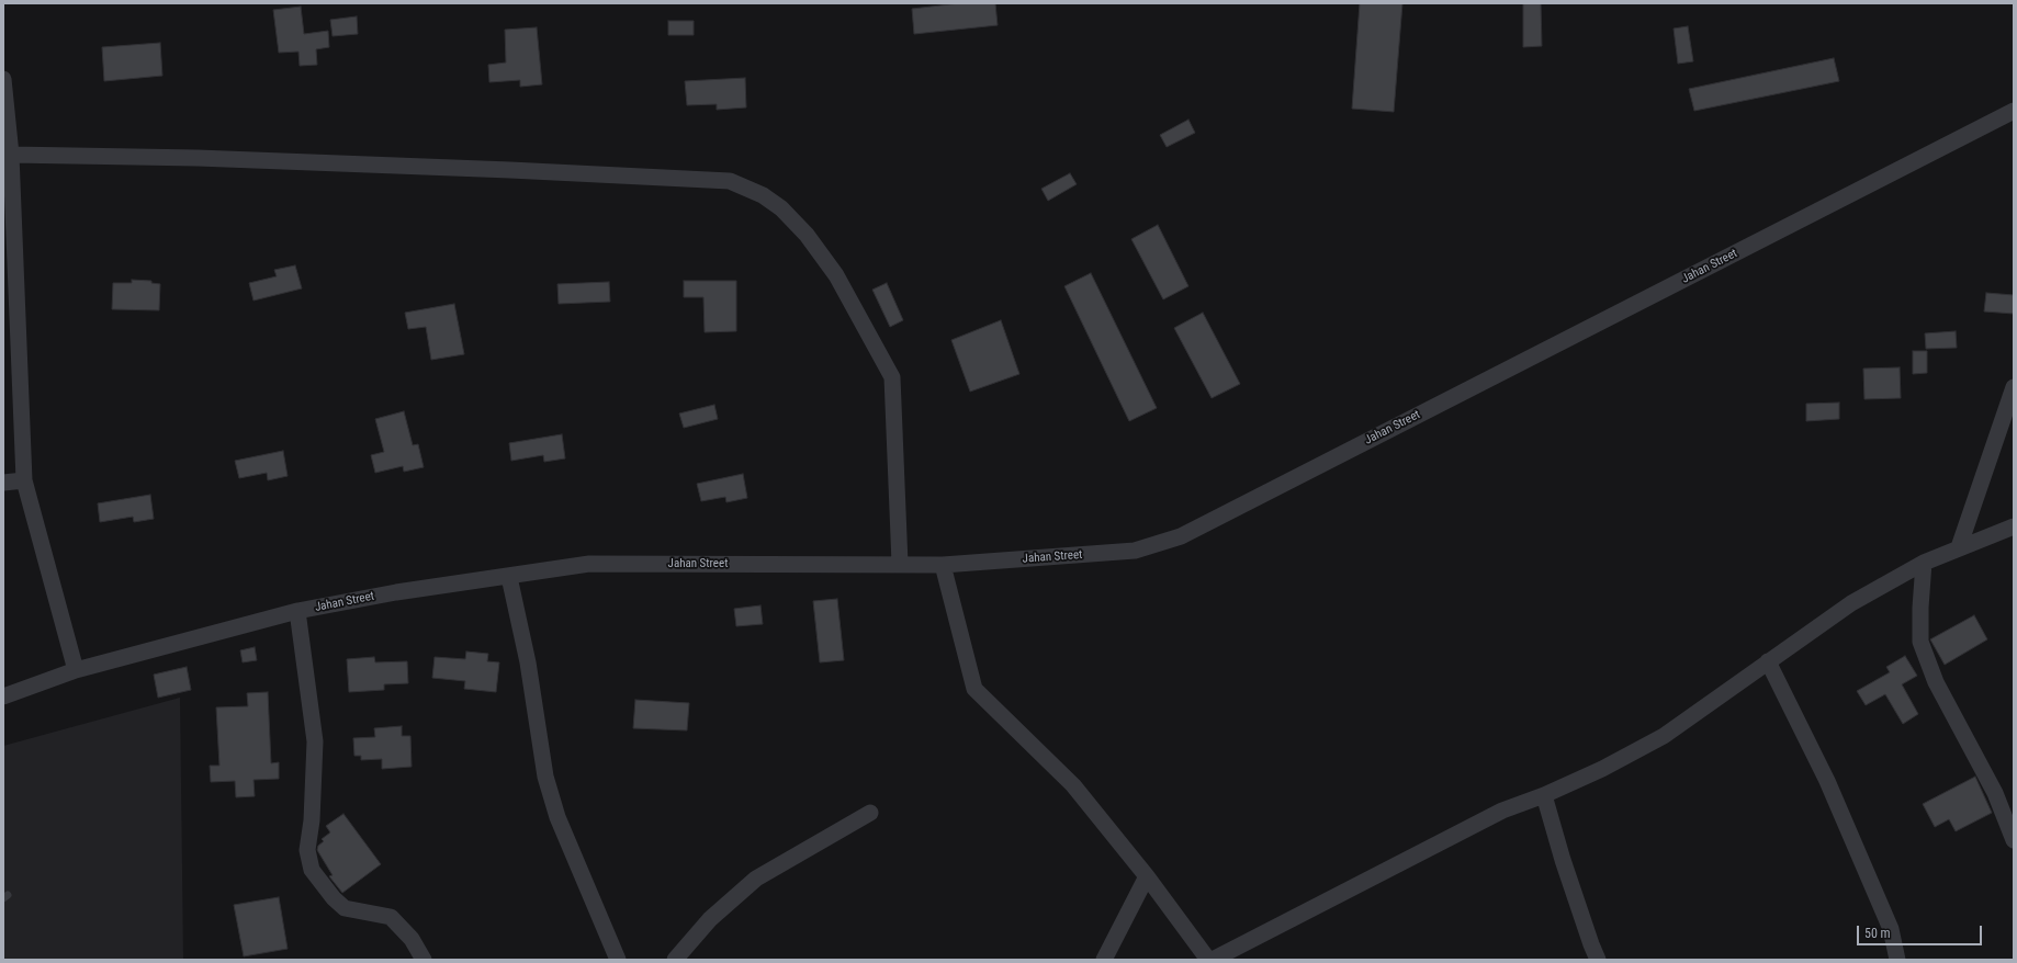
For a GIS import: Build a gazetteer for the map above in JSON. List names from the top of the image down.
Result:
{
  "streets": {
    "street": ["Jahan Street"]
  },
  "scale_bar": "50 m"
}
